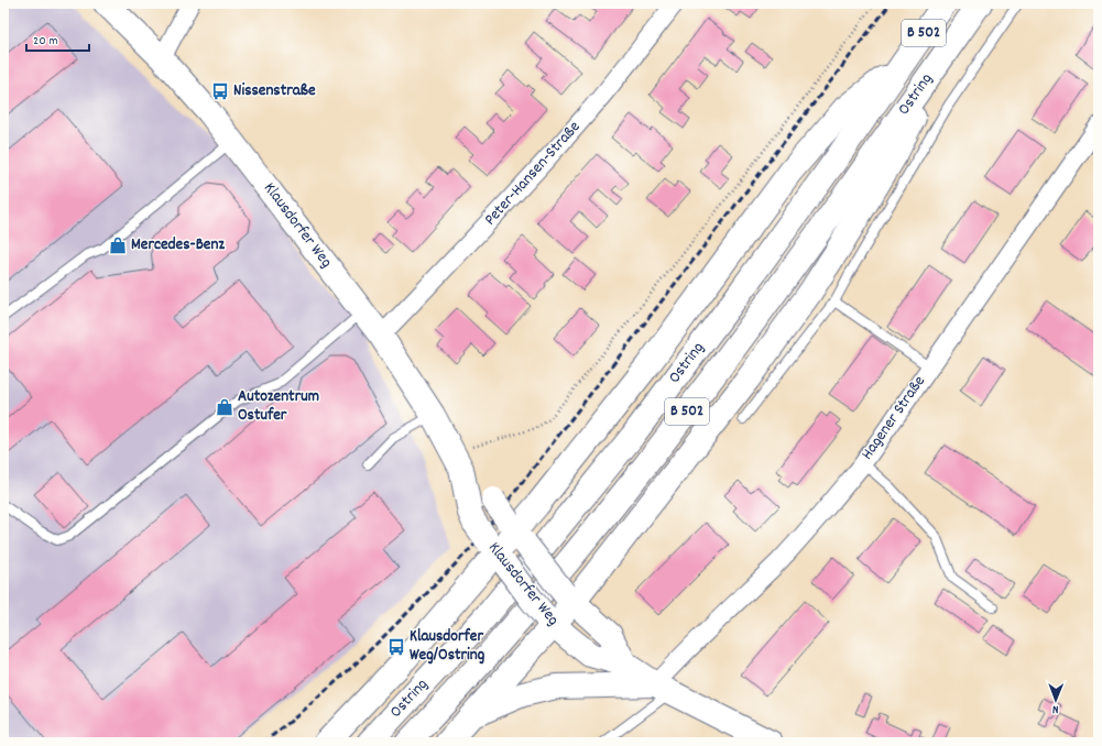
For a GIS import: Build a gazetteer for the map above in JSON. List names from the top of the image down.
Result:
{
  "streets": {
    "main road": ["B 502", "Ostring", "Klausdorfer Weg"],
    "street": ["Peter-Hansen-Straße", "Hagener Straße"]
  },
  "crossings": [
    ["Peter-Hansen-Straße", "Klausdorfer Weg"],
    ["Klausdorfer Weg", "Hagener Straße"]
  ],
  "places": {
    "bus stop": ["Nissenstraße", "Klausdorfer Weg/Ostring"],
    "shop": ["Mercedes-Benz", "Autozentrum Ostufer"]
  },
  "scale_bar": "20 m",
  "north": "bottom"
}
